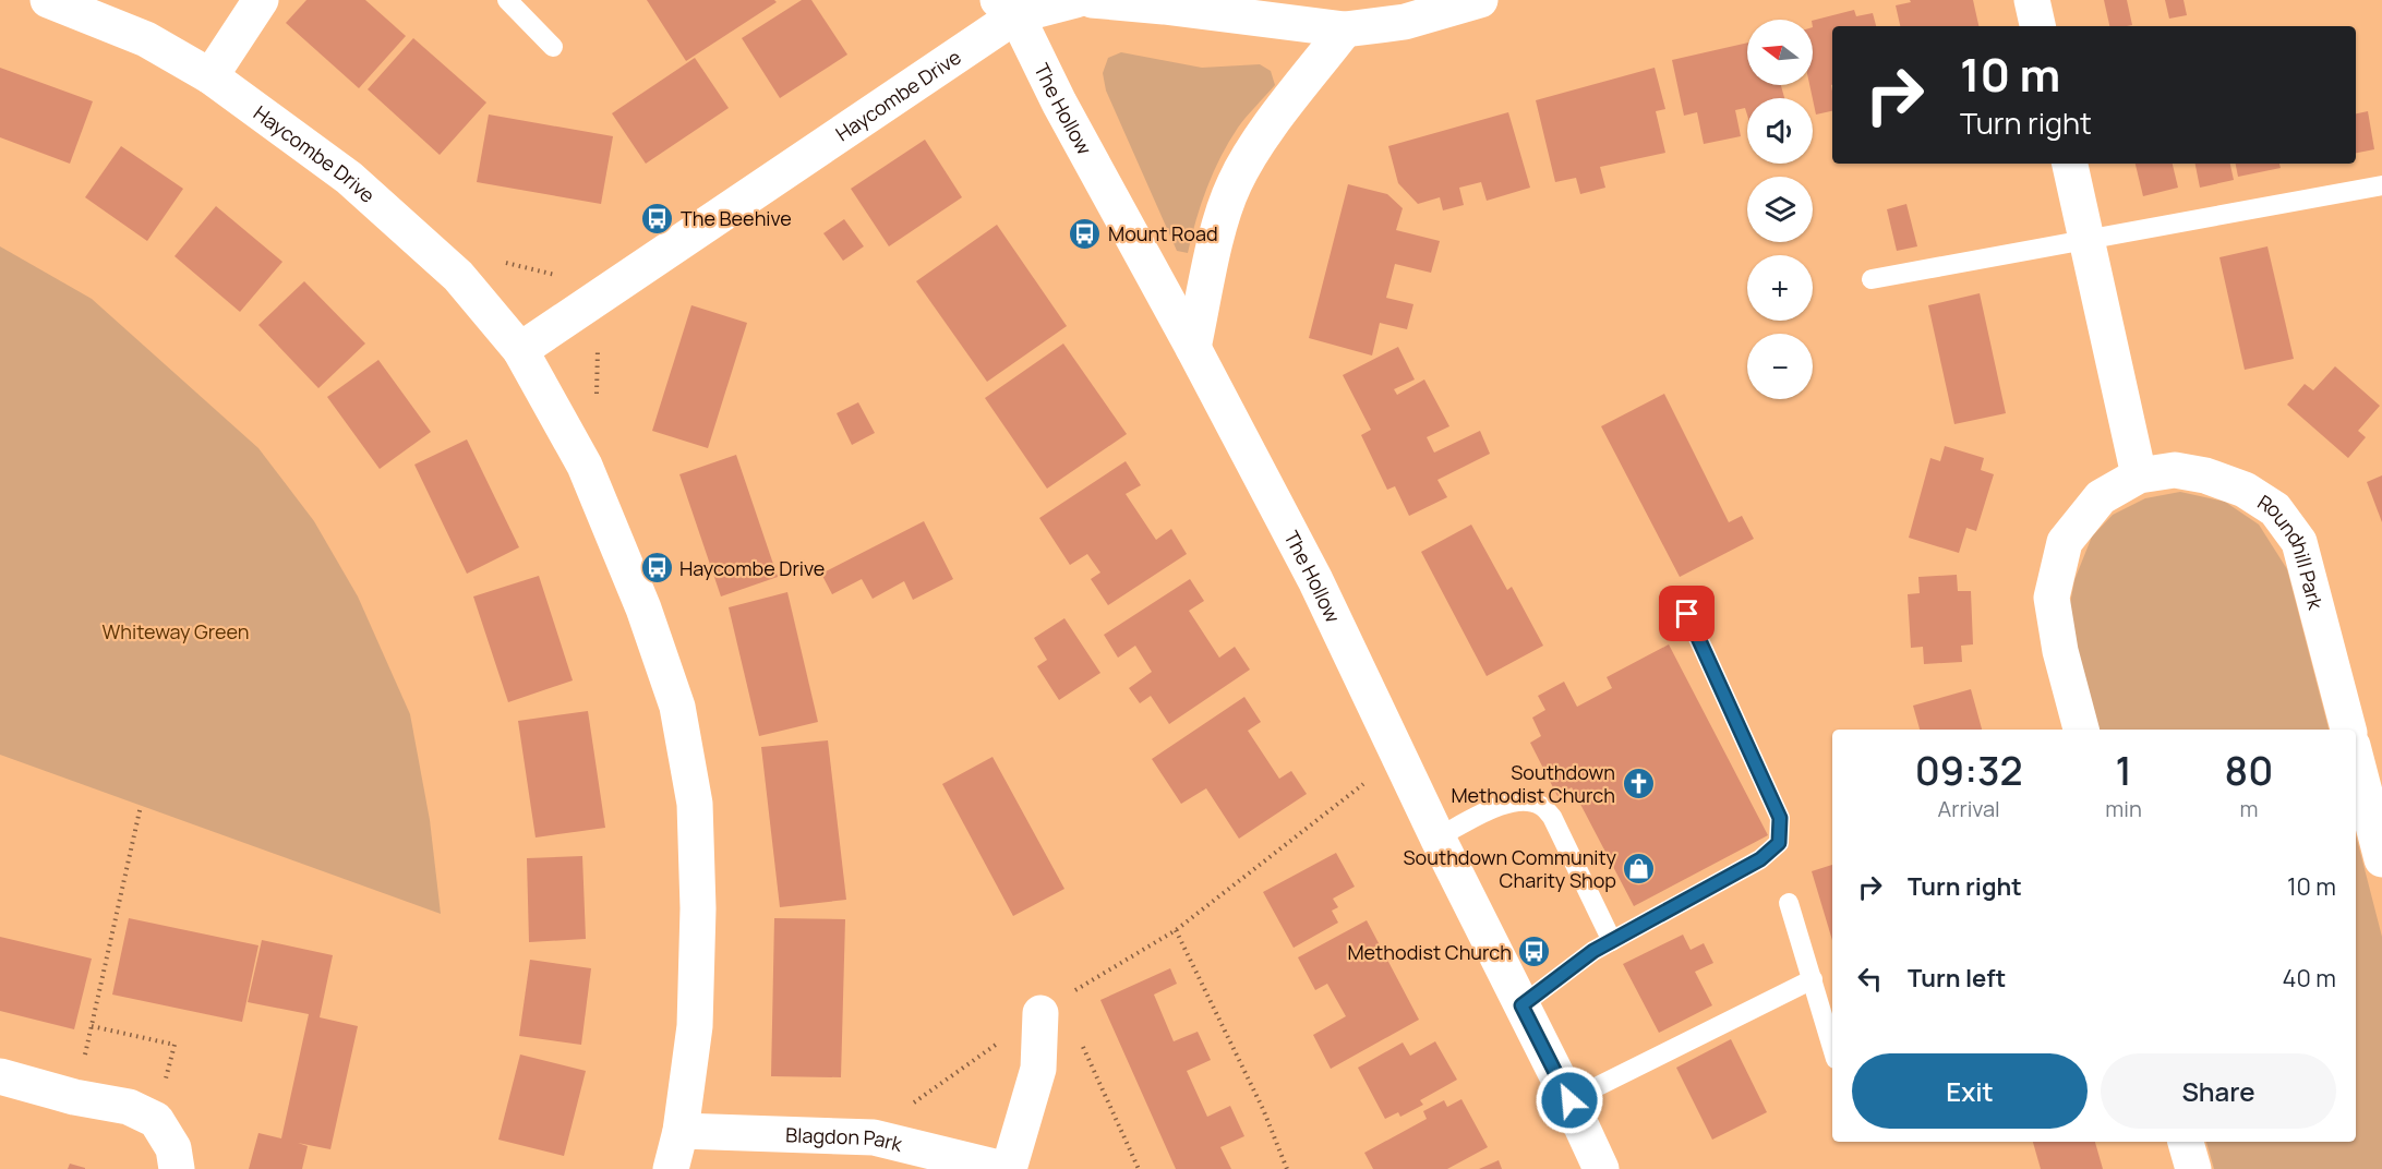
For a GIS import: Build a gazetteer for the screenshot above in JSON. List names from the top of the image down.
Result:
{
  "streets": {
    "street": [
      "Haycombe Drive",
      "The Hollow",
      "Roundhill Park",
      "Blagdon Park"
    ]
  },
  "crossings": [
    ["Haycombe Drive", "The Hollow"],
    ["Haycombe Drive", "Blagdon Park"]
  ],
  "parks": ["Whiteway Green"],
  "places": {
    "bus stop": [
      "The Beehive",
      "Mount Road",
      "Haycombe Drive",
      "Methodist Church"
    ],
    "church": ["Southdown Methodist Church"],
    "shop": ["Southdown Community Charity Shop"]
  },
  "north": "left",
  "page": {
    "map_buttons": ["+", "−"],
    "turn": ["10 m", "Turn right"],
    "eta": [
      "09:32",
      "Arrival",
      "1",
      "min",
      "80",
      "m"
    ],
    "list": [
      {
        "name": "Turn right",
        "value": "10 m"
      },
      {
        "name": "Turn left",
        "value": "40 m"
      }
    ],
    "buttons": ["Exit", "Share"]
  }
}
